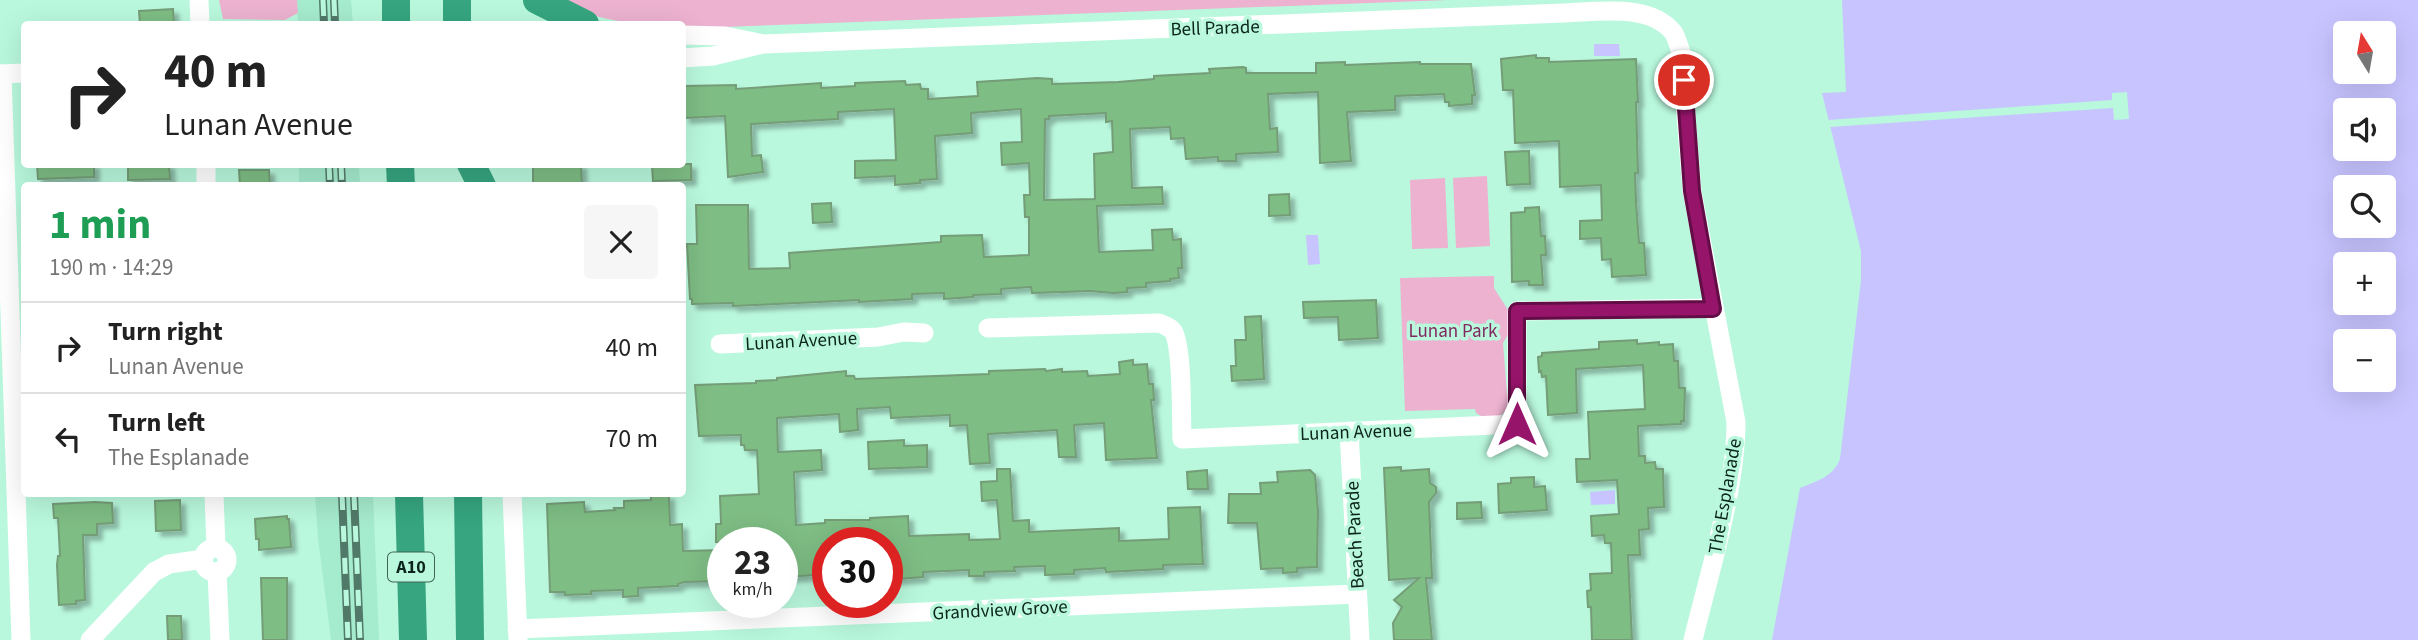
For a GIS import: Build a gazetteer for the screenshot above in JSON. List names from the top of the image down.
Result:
{
  "streets": {
    "highway": ["A10"],
    "street": [
      "Bell Parade",
      "Lunan Avenue",
      "The Esplanade",
      "Beach Parade",
      "Grandview Grove"
    ]
  },
  "crossings": [
    ["Bell Parade", "The Esplanade"],
    ["Lunan Avenue", "The Esplanade"],
    ["Lunan Avenue", "Beach Parade"],
    ["Beach Parade", "Grandview Grove"]
  ],
  "parks": ["Lunan Park"],
  "north": "top",
  "page": {
    "map_buttons": ["+", "−"],
    "turn": ["40 m", "Lunan Avenue"],
    "heading": ["1 min", "190 m · 14:29"],
    "list": [
      {
        "name": "Turn right",
        "note": "Lunan Avenue",
        "value": "40 m"
      },
      {
        "name": "Turn left",
        "note": "The Esplanade",
        "value": "70 m"
      }
    ],
    "speed": "23 km/h",
    "limit": "30"
  }
}
